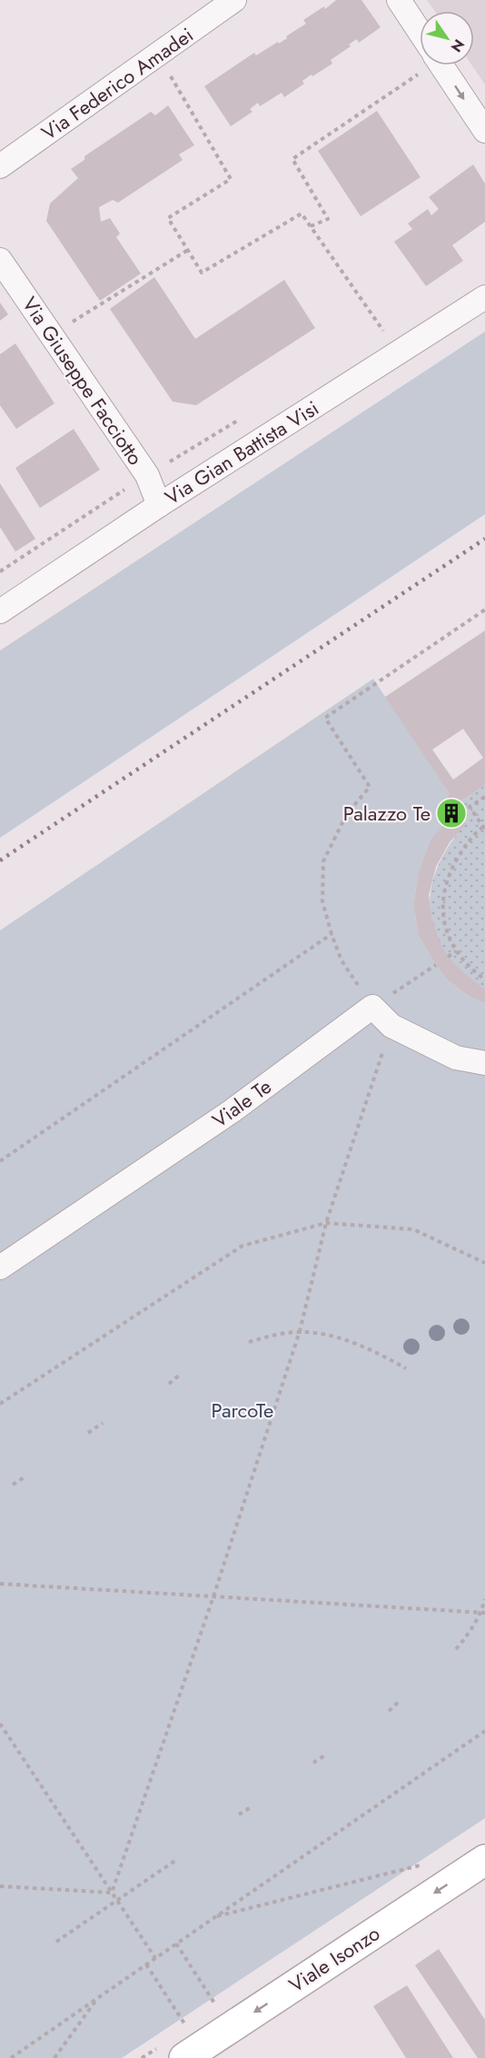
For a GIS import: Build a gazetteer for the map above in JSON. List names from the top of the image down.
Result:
{
  "streets": {
    "main road": ["Viale Isonzo"],
    "street": [
      "Via Federico Amadei",
      "Via Giuseppe Facciotto",
      "Via Gian Battista Visi",
      "Viale Te"
    ]
  },
  "crossings": [
    ["Via Giuseppe Facciotto", "Via Gian Battista Visi"]
  ],
  "one_way": ["Viale Isonzo"],
  "parks": ["ParcoTe"],
  "places": {
    "building": ["Palazzo Te"]
  },
  "north": "bottom right"
}
